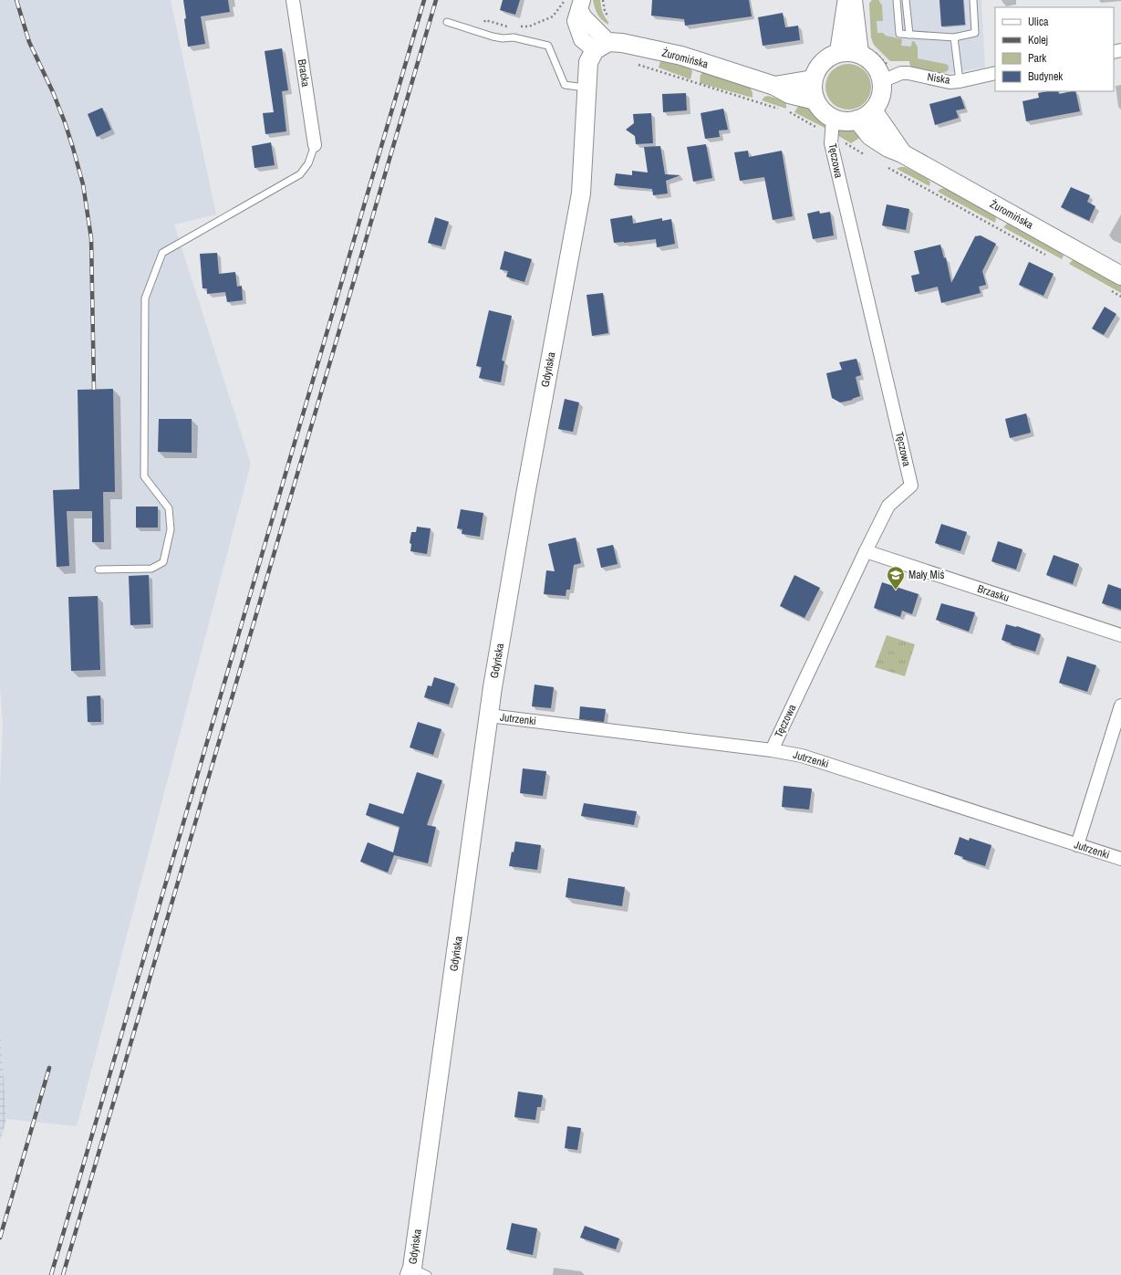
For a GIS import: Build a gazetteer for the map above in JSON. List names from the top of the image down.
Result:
{
  "streets": {
    "main road": ["Żuromińska", "Gdyńska"],
    "street": [
      "Bracka",
      "Niska",
      "Tęczowa",
      "Brzasku",
      "Jutrzenki"
    ]
  },
  "crossings": [
    ["Żuromińska", "Niska"],
    ["Żuromińska", "Tęczowa"],
    ["Żuromińska", "Gdyńska"],
    ["Niska", "Tęczowa"],
    ["Tęczowa", "Brzasku"],
    ["Tęczowa", "Jutrzenki"],
    ["Gdyńska", "Jutrzenki"]
  ],
  "places": {
    "school or university": ["Mały Miś"]
  },
  "legend": [
    "Ulica",
    "Kolej",
    "Park",
    "Budynek"
  ]
}
